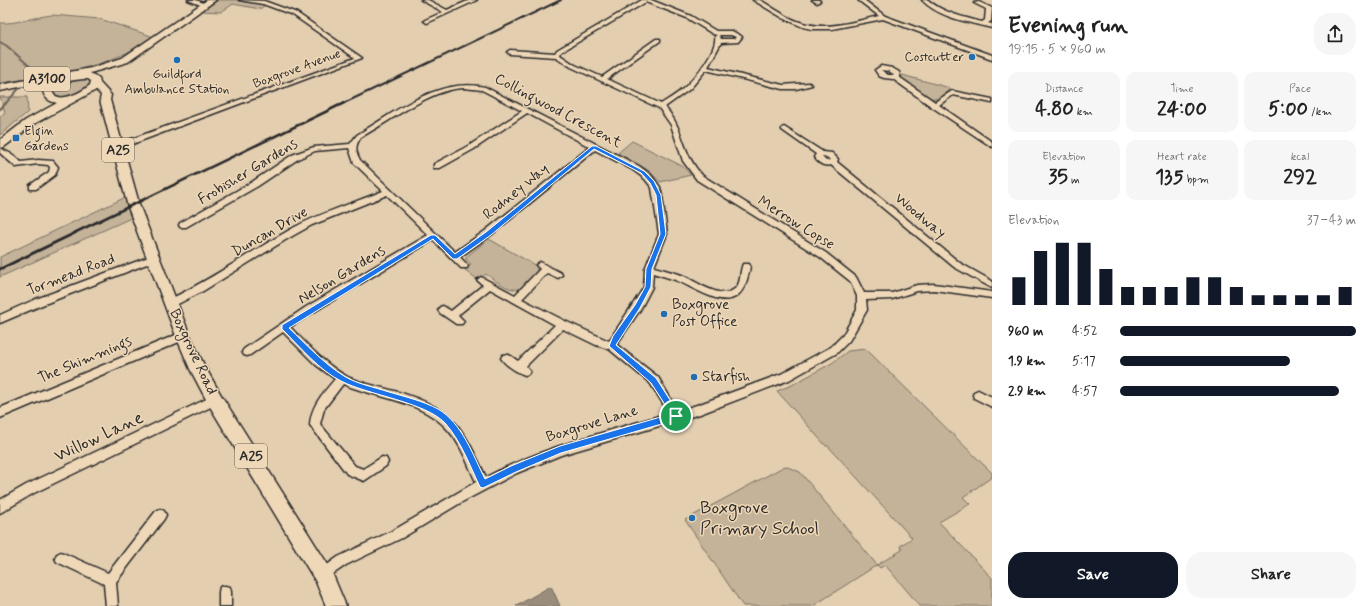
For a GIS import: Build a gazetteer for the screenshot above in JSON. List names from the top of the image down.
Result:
{
  "streets": {
    "main road": ["A3100", "A25", "Boxgrove Road"],
    "street": [
      "Boxgrove Avenue",
      "Collingwood Crescent",
      "Frobisher Gardens",
      "Rodney Way",
      "Woodway",
      "Merrow Copse",
      "Duncan Drive",
      "Tormead Road",
      "Nelson Gardens",
      "The Shimmings",
      "Boxgrove Lane",
      "Willow Lane"
    ]
  },
  "crossings": [
    ["Boxgrove Avenue", "Boxgrove Road"],
    ["Collingwood Crescent", "Frobisher Gardens"],
    ["Collingwood Crescent", "Rodney Way"],
    ["A25", "Boxgrove Road"],
    ["Merrow Copse", "Boxgrove Lane"],
    ["Duncan Drive", "Boxgrove Road"],
    ["Tormead Road", "Boxgrove Road"],
    ["Boxgrove Road", "The Shimmings"],
    ["Boxgrove Road", "Boxgrove Lane"],
    ["Boxgrove Road", "Willow Lane"]
  ],
  "places": {
    "other": [
      "Costcutter",
      "Guildford Ambulance Station",
      "Boxgrove Post Office",
      "Starfish",
      "Boxgrove Primary School"
    ],
    "transit": ["Elgin Gardens"]
  },
  "page": {
    "heading": ["Evening run", "19:15 · 5 × 960 m"],
    "stats": [
      ["Distance", "4.80 km"],
      ["Time", "24:00"],
      ["Pace", "5:00 /km"],
      ["Elevation", "35 m"],
      ["Heart rate", "135 bpm"],
      ["kcal", "292"]
    ],
    "chart": ["Elevation", "37–43 m"],
    "list": [
      {
        "name": "960 m",
        "note": "4:52"
      },
      {
        "name": "1.9 km",
        "note": "5:17"
      },
      {
        "name": "2.9 km",
        "note": "4:57"
      }
    ],
    "buttons": ["Save", "Share"]
  }
}
